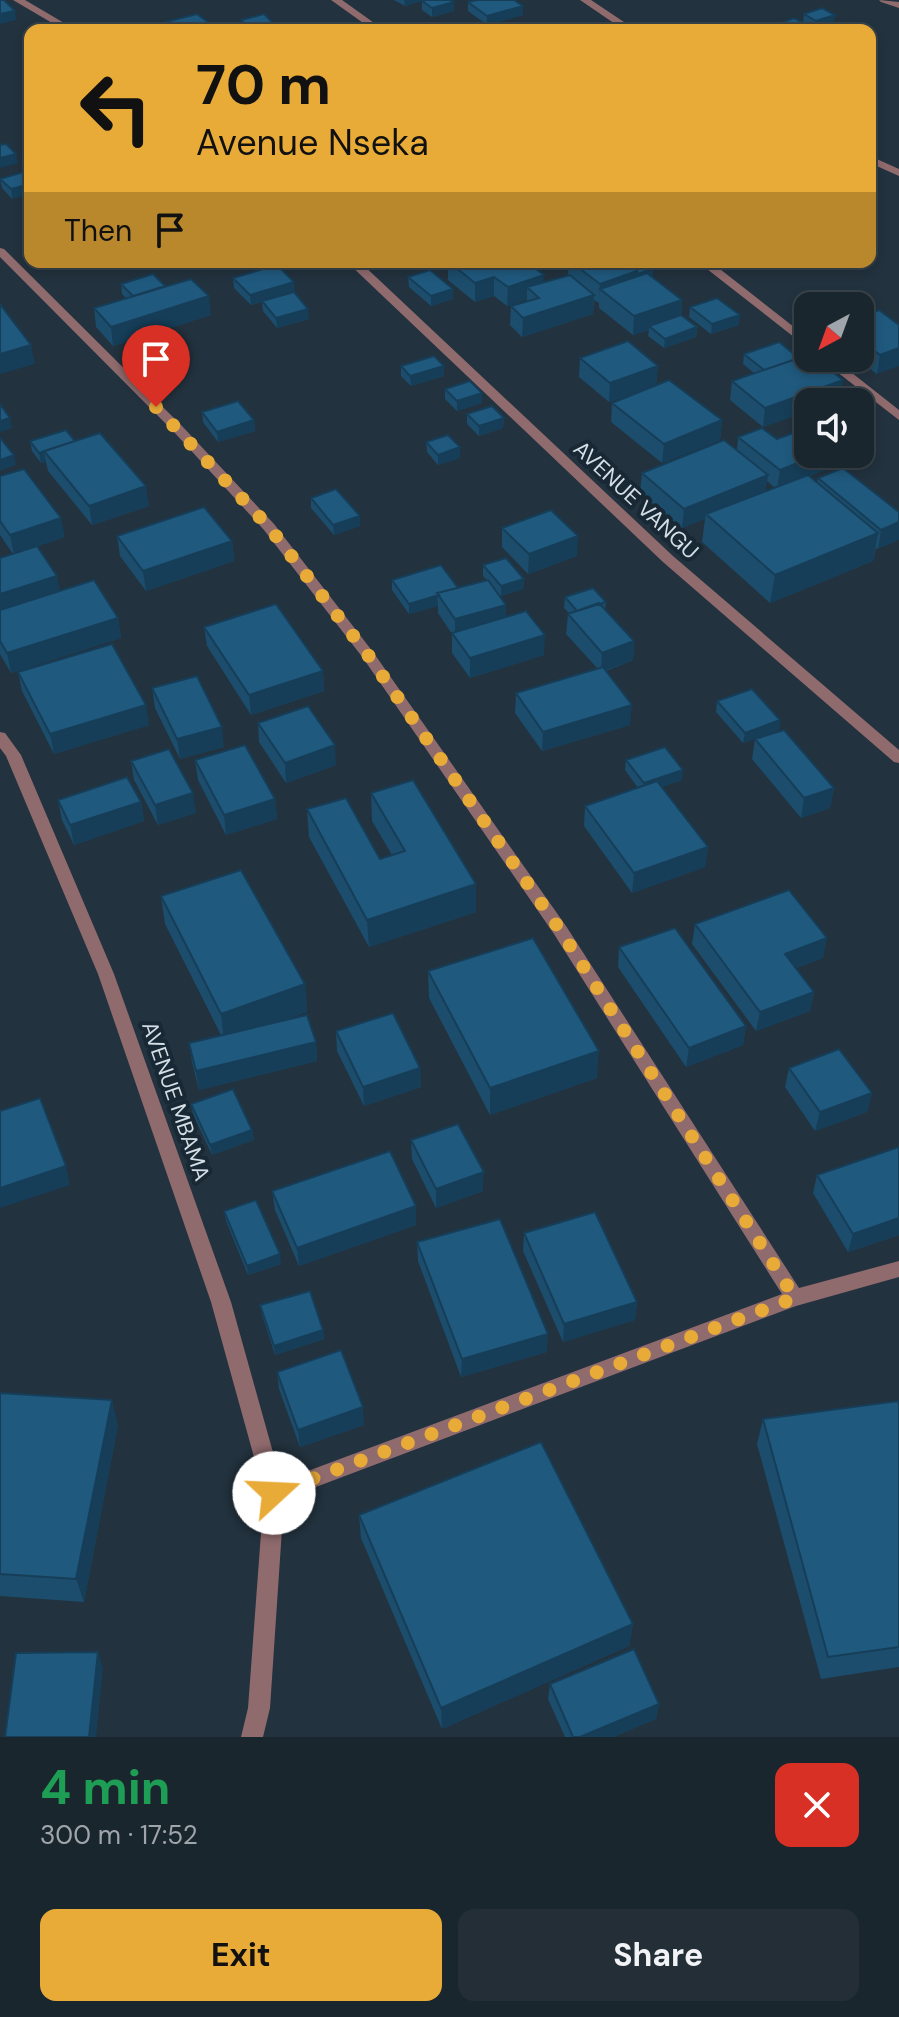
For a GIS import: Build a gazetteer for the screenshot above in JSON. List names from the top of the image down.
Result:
{
  "streets": {
    "street": ["AVENUE VANGU", "AVENUE MBAMA"]
  },
  "north": "bottom left",
  "page": {
    "turn": ["70 m", "Avenue Nseka"],
    "then": "Then",
    "heading": ["4 min", "300 m · 17:52"],
    "buttons": ["Exit", "Share"]
  }
}
